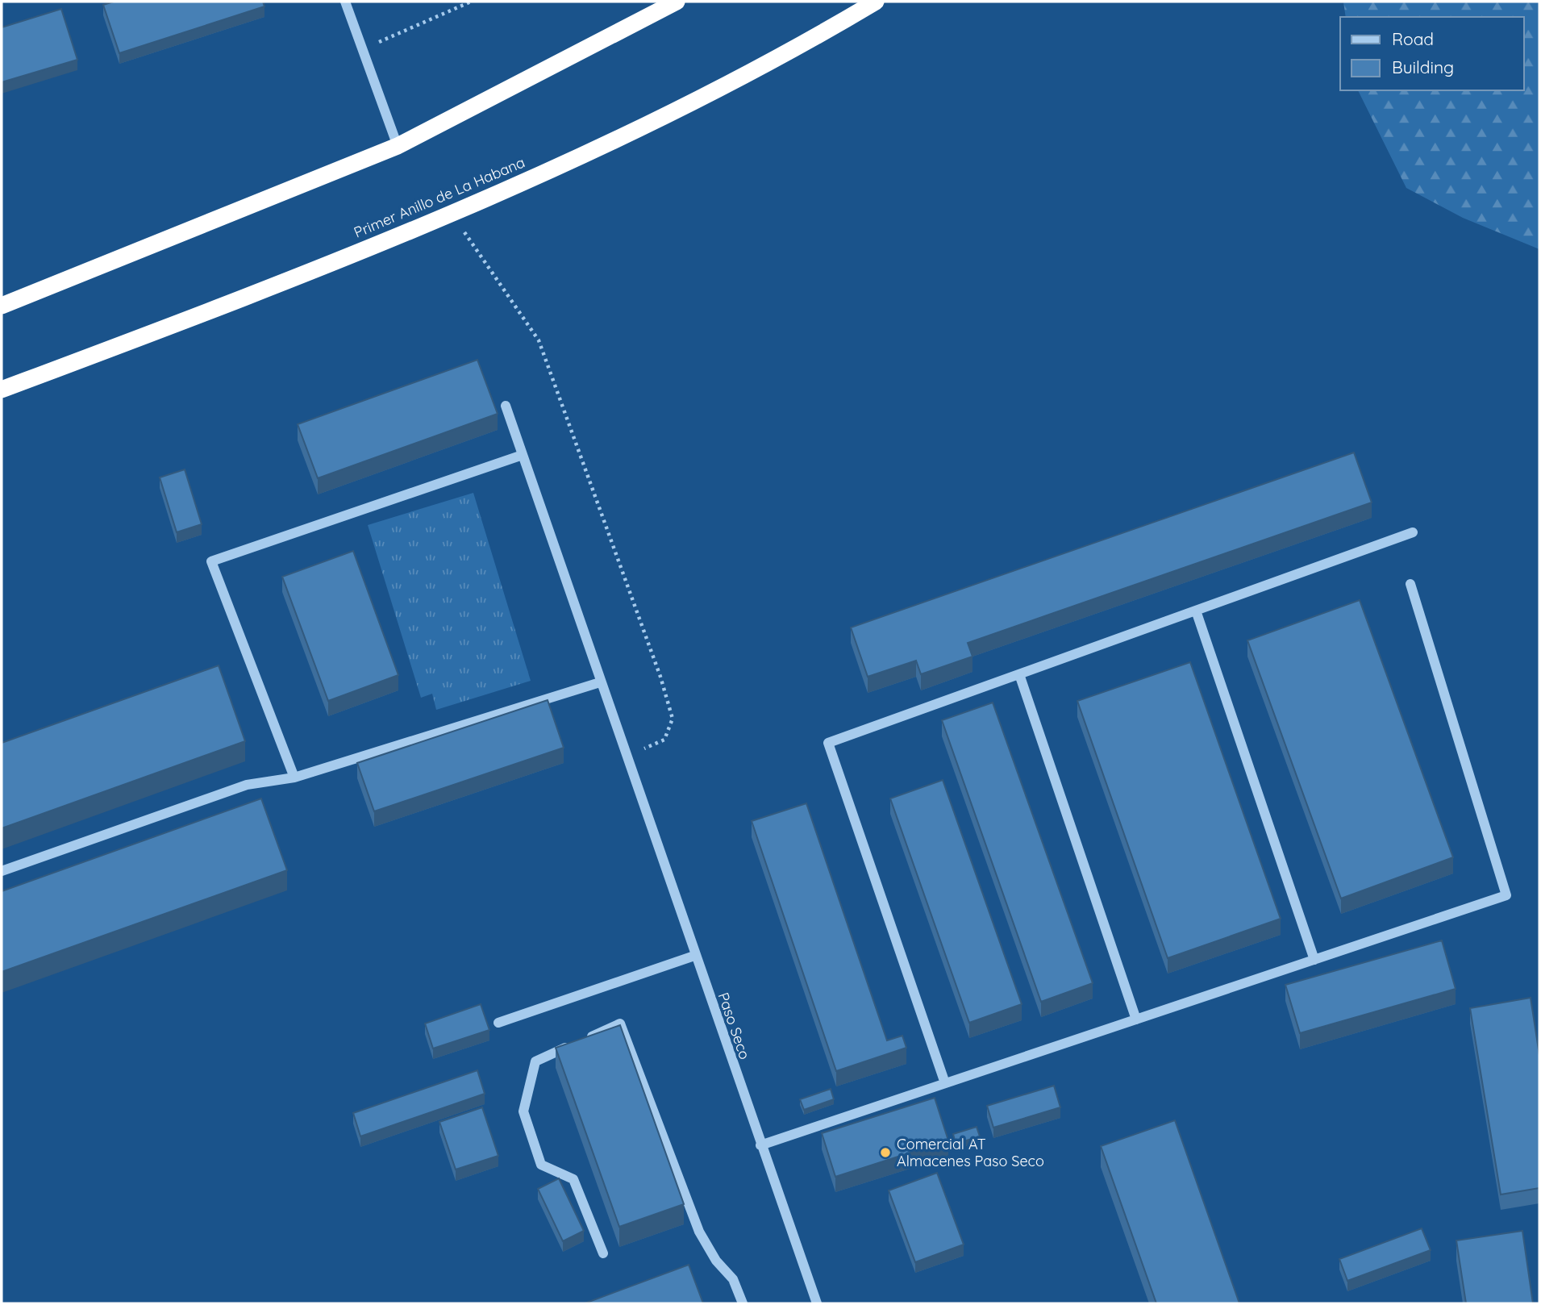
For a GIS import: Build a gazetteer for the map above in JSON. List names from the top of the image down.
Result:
{
  "streets": {
    "highway": ["Primer Anillo de La Habana"],
    "street": ["Paso Seco"]
  },
  "places": ["Comercial AT Almacenes Paso Seco"],
  "legend": ["Road", "Building"]
}
